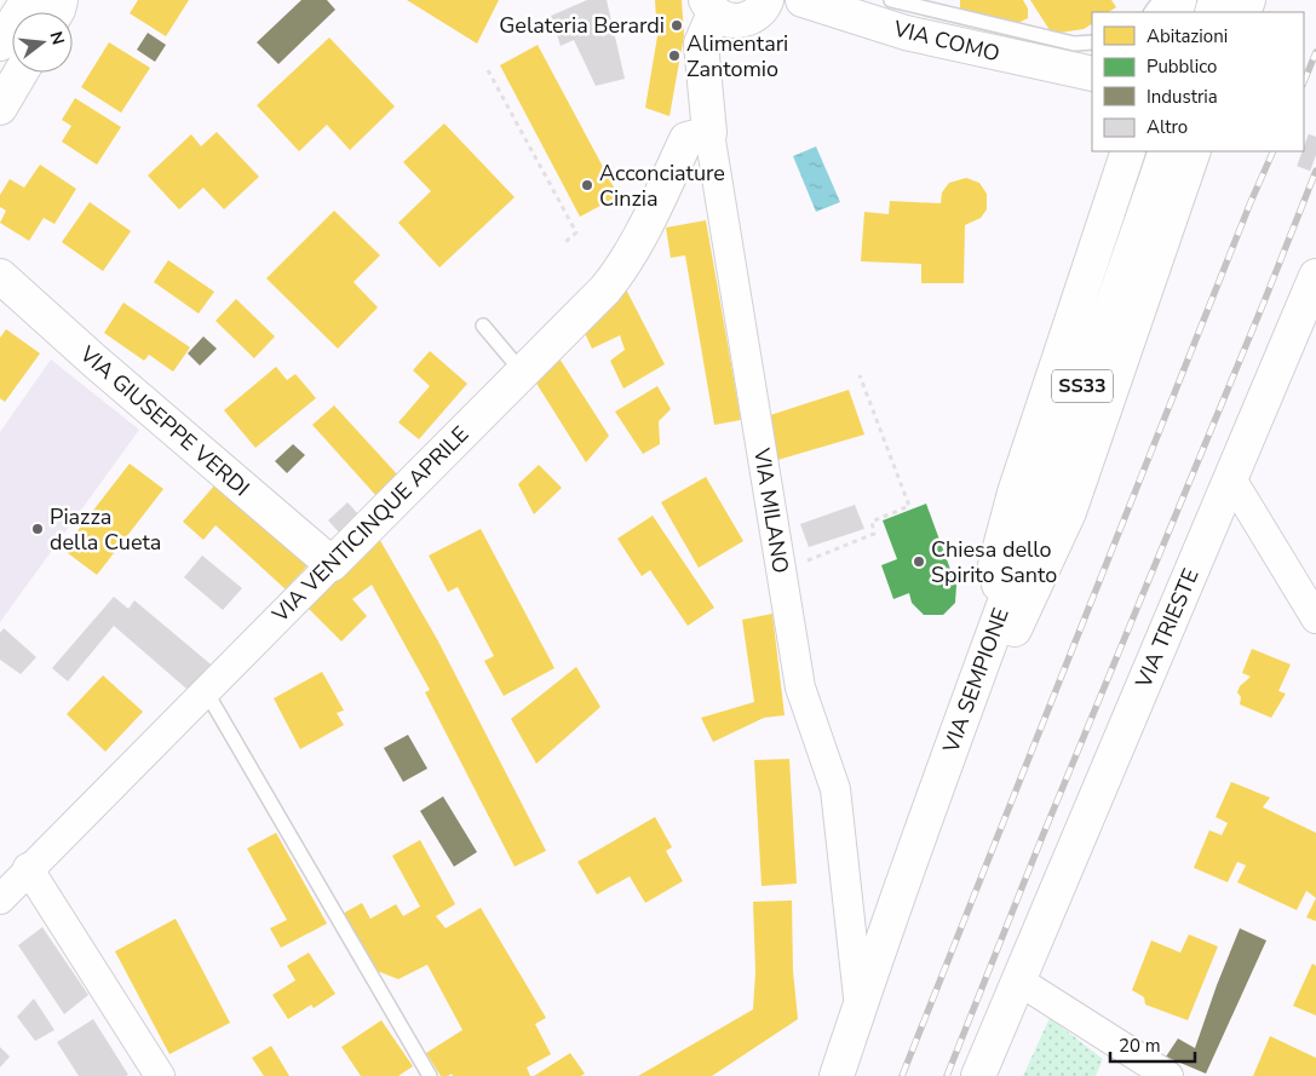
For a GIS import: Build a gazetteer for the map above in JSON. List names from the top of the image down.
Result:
{
  "streets": {
    "street": [
      "VIA COMO",
      "SS33",
      "VIA GIUSEPPE VERDI",
      "VIA MILANO",
      "VIA VENTICINQUE APRILE",
      "VIA TRIESTE",
      "VIA SEMPIONE"
    ]
  },
  "crossings": [
    ["VIA GIUSEPPE VERDI", "VIA VENTICINQUE APRILE"],
    ["VIA MILANO", "VIA VENTICINQUE APRILE"],
    ["VIA MILANO", "VIA SEMPIONE"]
  ],
  "places": [
    "Gelateria Berardi",
    "Alimentari Zantomio",
    "Acconciature Cinzia",
    "Piazza della Cueta",
    "Chiesa dello Spirito Santo"
  ],
  "legend": [
    "Abitazioni",
    "Pubblico",
    "Industria",
    "Altro"
  ],
  "scale_bar": "20 m",
  "north": "right"
}
